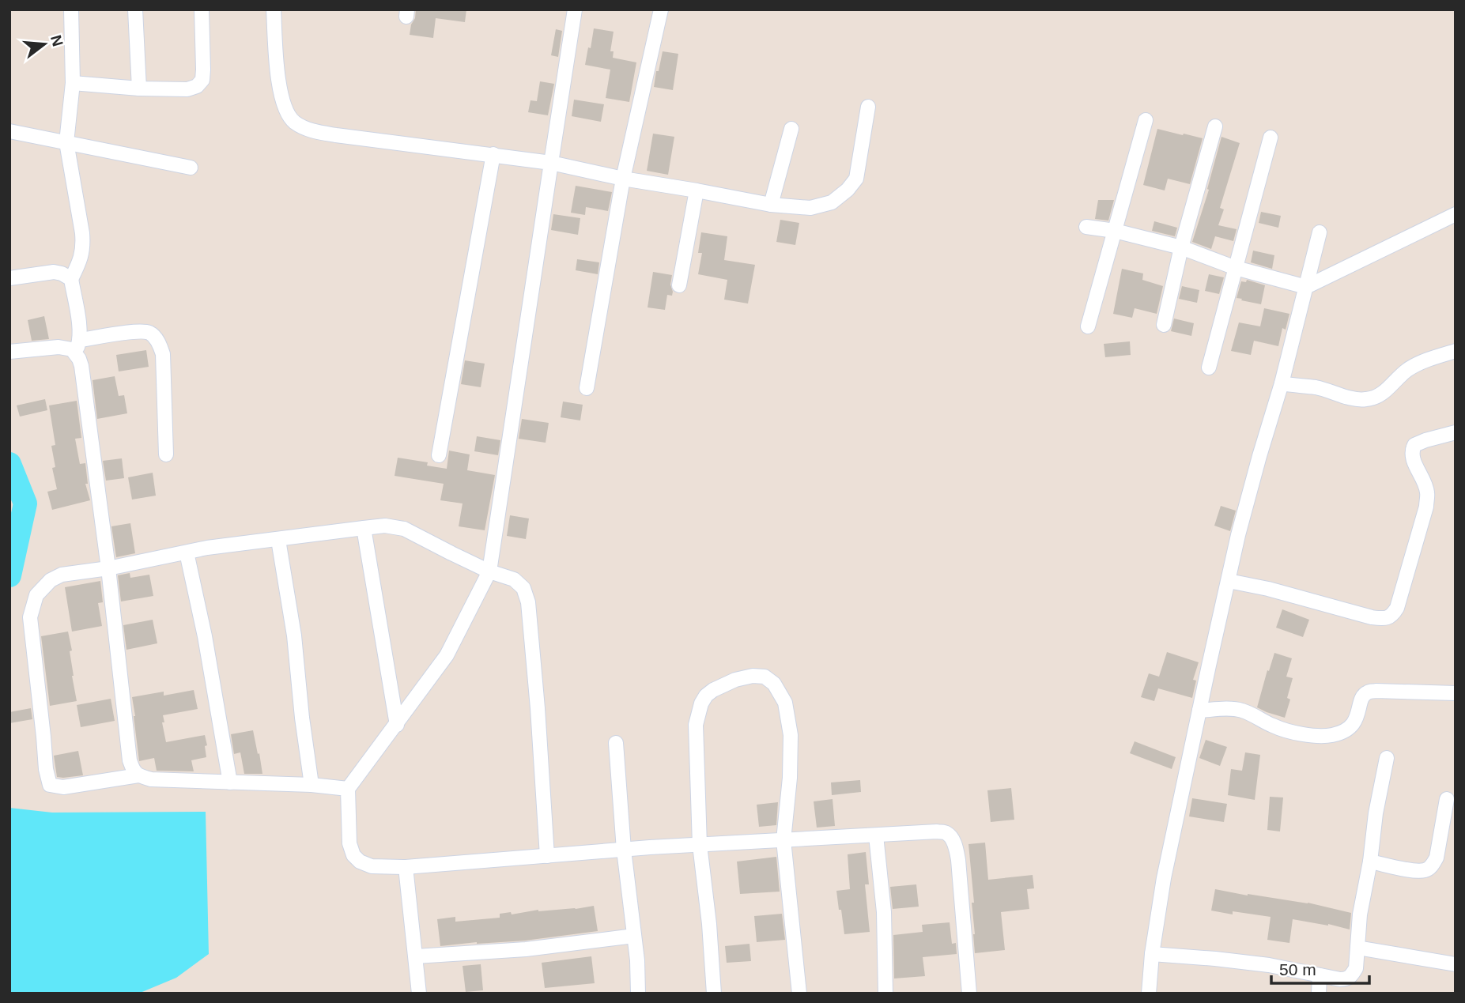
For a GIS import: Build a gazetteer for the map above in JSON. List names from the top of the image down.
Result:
{
  "scale_bar": "50 m",
  "north": "right"
}
